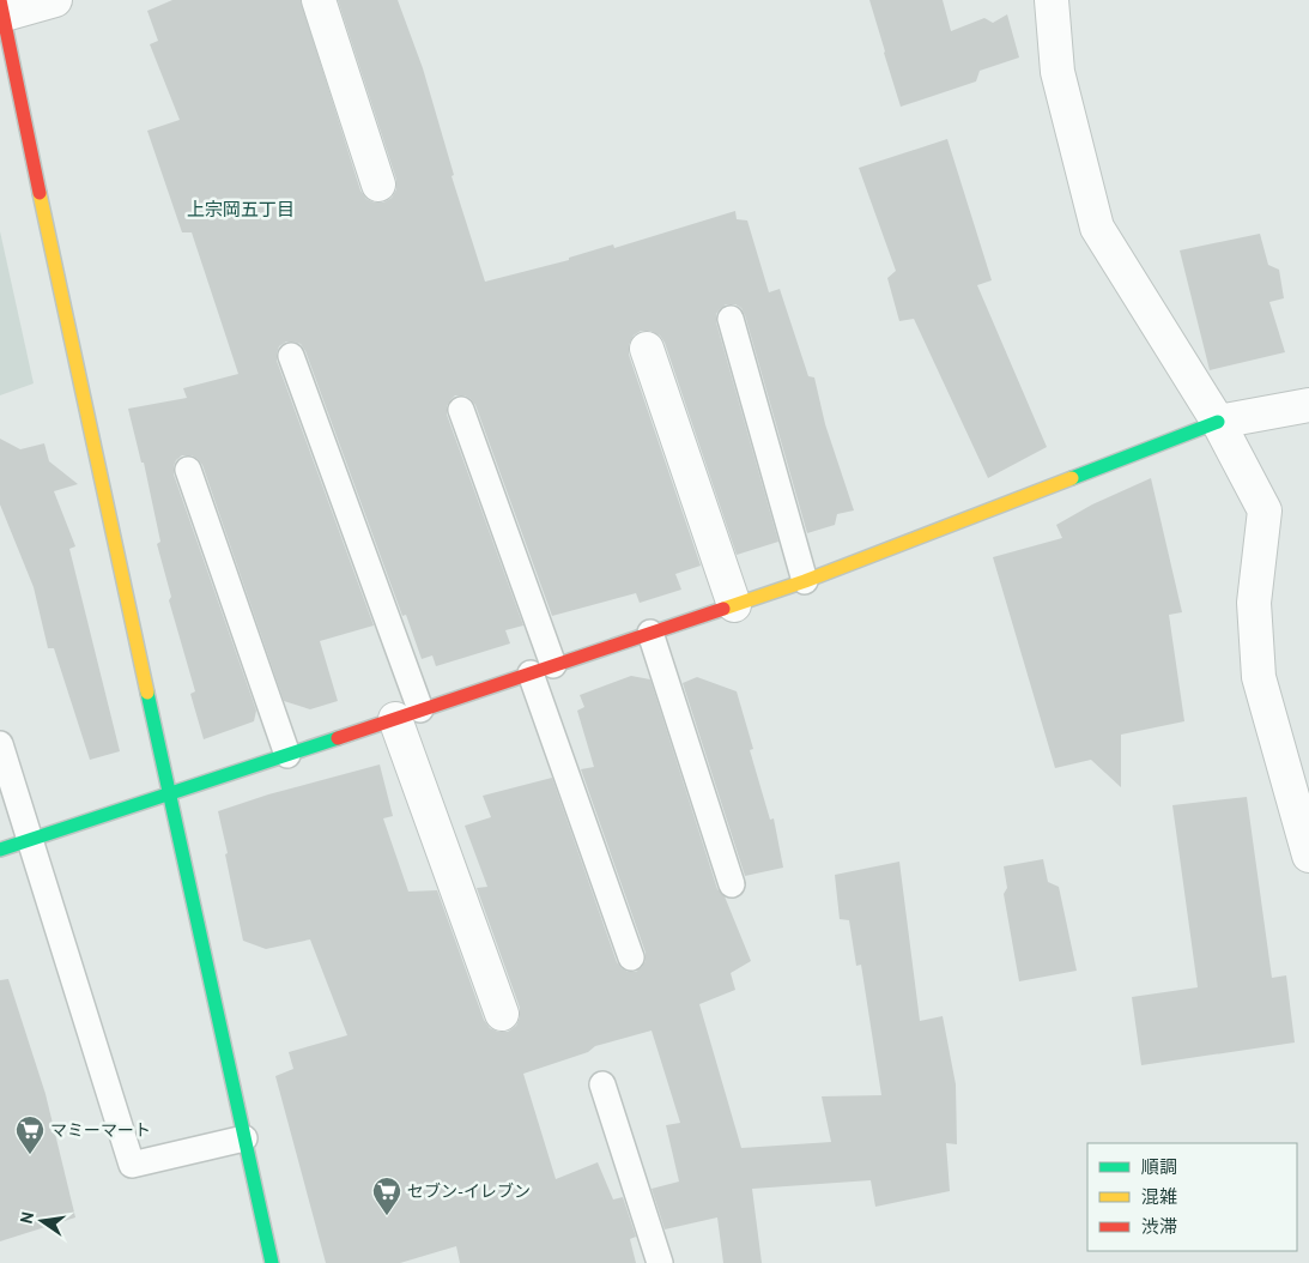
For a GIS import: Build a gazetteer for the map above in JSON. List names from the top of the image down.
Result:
{
  "districts": ["上宗岡五丁目"],
  "places": {
    "supermarket": ["マミーマート", "セブン-イレブン"]
  },
  "legend": ["順調", "混雑", "渋滞"],
  "north": "left"
}
